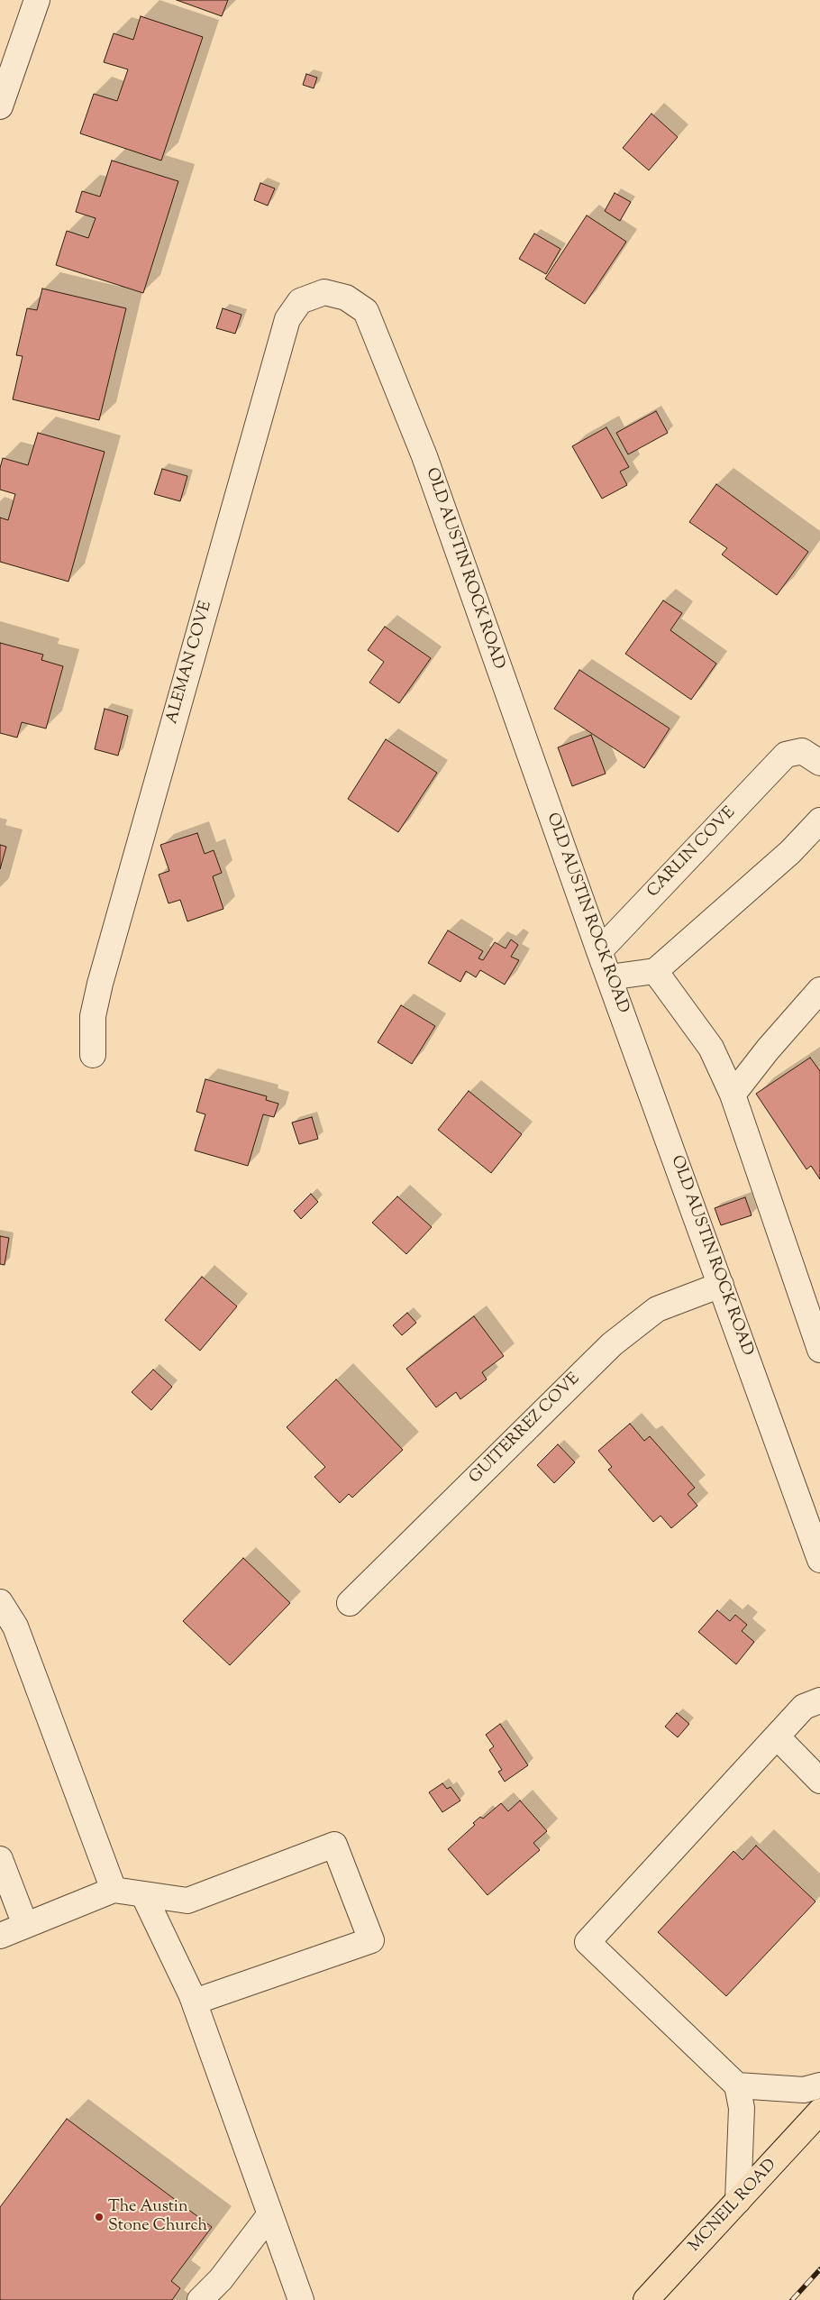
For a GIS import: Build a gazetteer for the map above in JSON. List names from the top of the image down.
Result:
{
  "streets": {
    "main road": ["MCNEIL ROAD"],
    "street": [
      "OLD AUSTIN ROCK ROAD",
      "ALEMAN COVE",
      "CARLIN COVE",
      "GUITERREZ COVE"
    ]
  },
  "crossings": [
    ["OLD AUSTIN ROCK ROAD", "ALEMAN COVE"],
    ["OLD AUSTIN ROCK ROAD", "CARLIN COVE"],
    ["OLD AUSTIN ROCK ROAD", "GUITERREZ COVE"]
  ],
  "places": ["The Austin Stone Church"]
}
